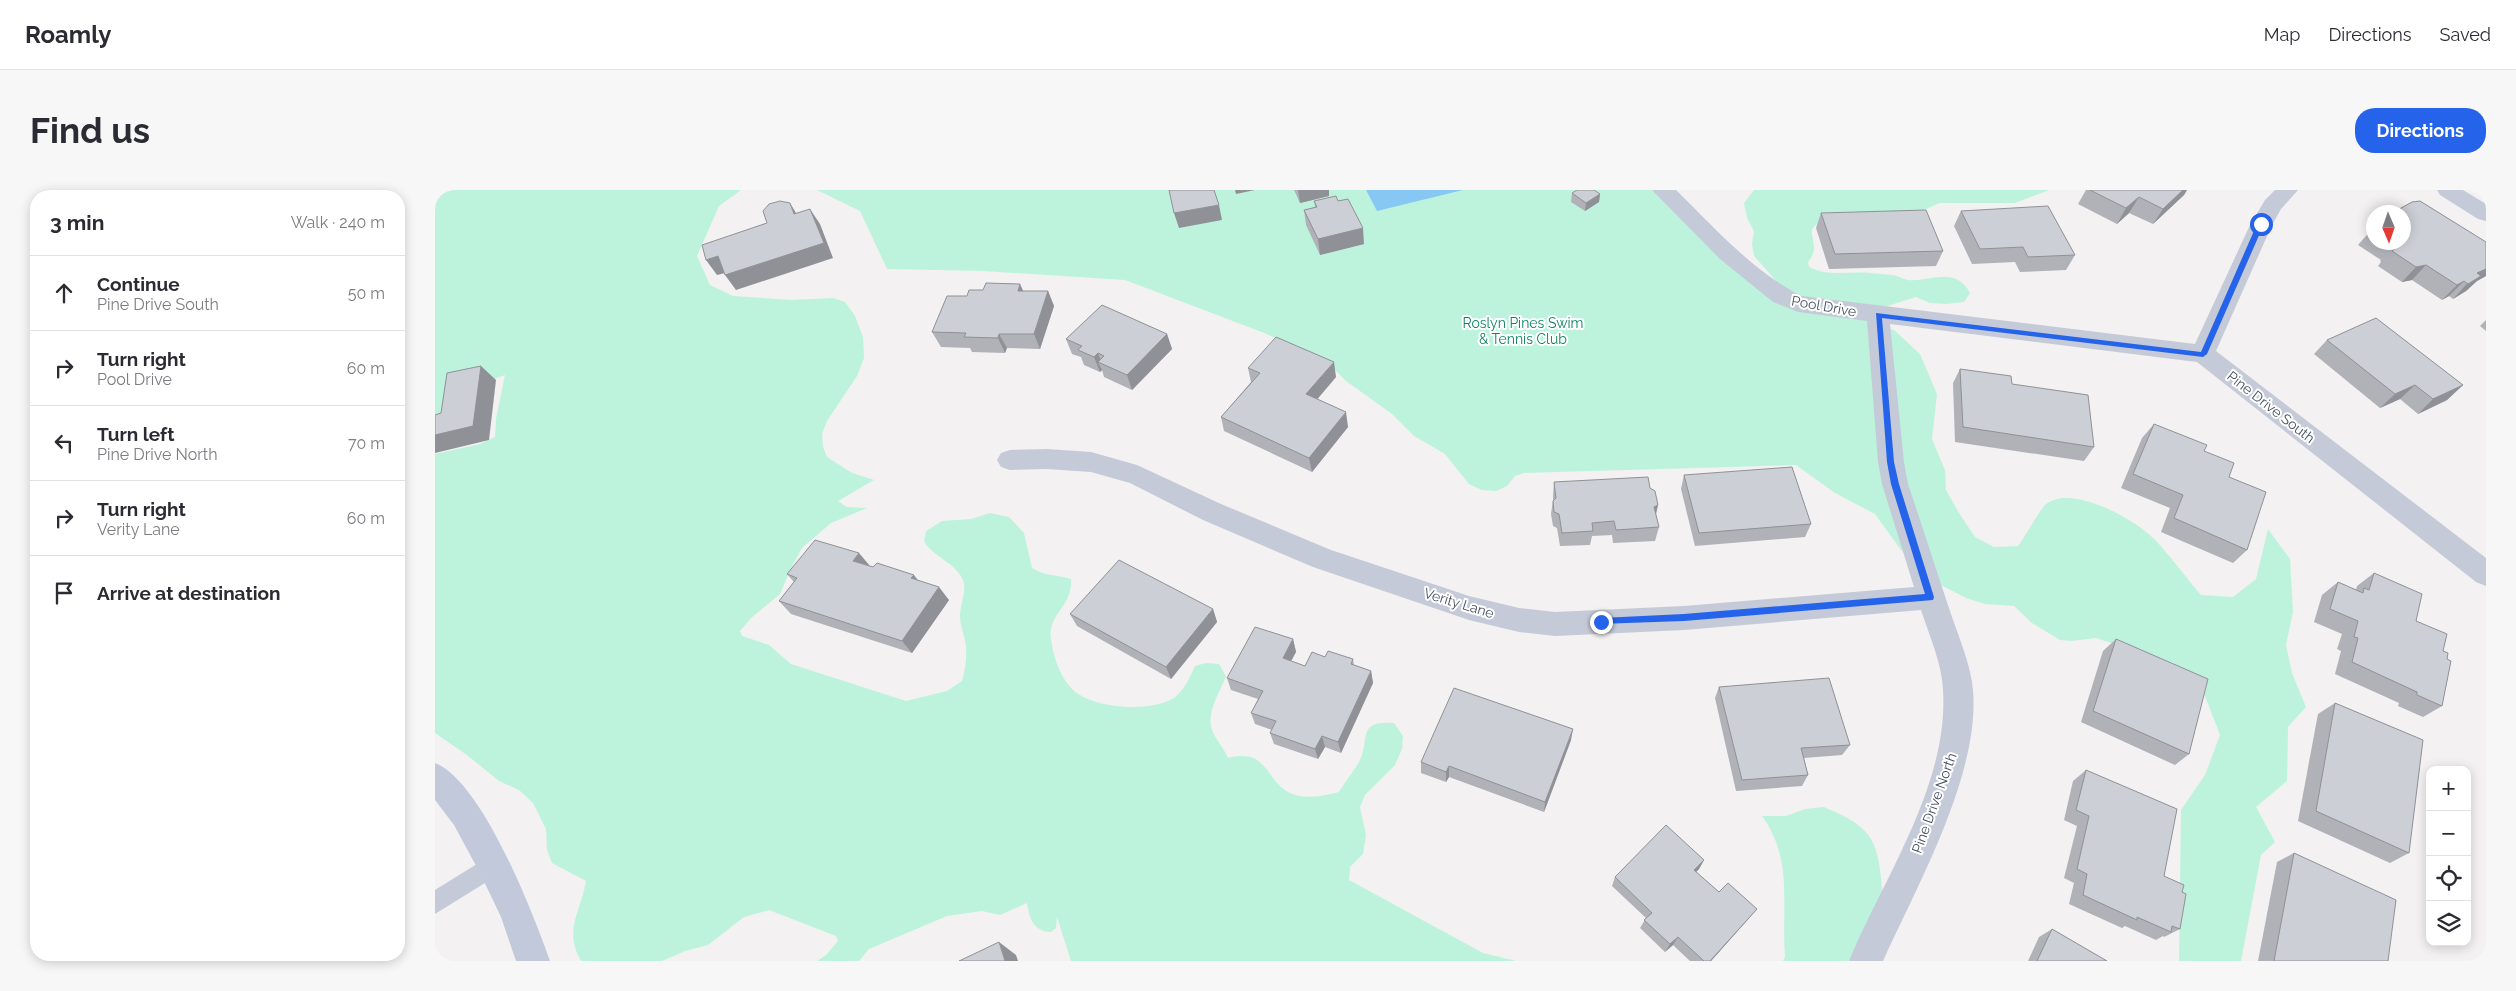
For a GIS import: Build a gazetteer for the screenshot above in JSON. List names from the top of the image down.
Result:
{
  "streets": {
    "street": [
      "Pool Drive",
      "Pine Drive South",
      "Verity Lane",
      "Pine Drive North"
    ]
  },
  "crossings": [
    ["Pool Drive", "Pine Drive South"],
    ["Pool Drive", "Pine Drive North"],
    ["Verity Lane", "Pine Drive North"]
  ],
  "parks": ["Roslyn Pines Swim & Tennis Club"],
  "north": "bottom",
  "page": {
    "header": "Roamly",
    "nav": ["Map", "Directions", "Saved"],
    "buttons": "Directions",
    "title": "Find us",
    "heading": ["3 min", "Walk · 240 m"],
    "list": [
      ["Continue", "Pine Drive South", "50 m"],
      ["Turn right", "Pool Drive", "60 m"],
      ["Turn left", "Pine Drive North", "70 m"],
      ["Turn right", "Verity Lane", "60 m"],
      "Arrive at destination"
    ],
    "map_buttons": ["+", "−"]
  }
}
